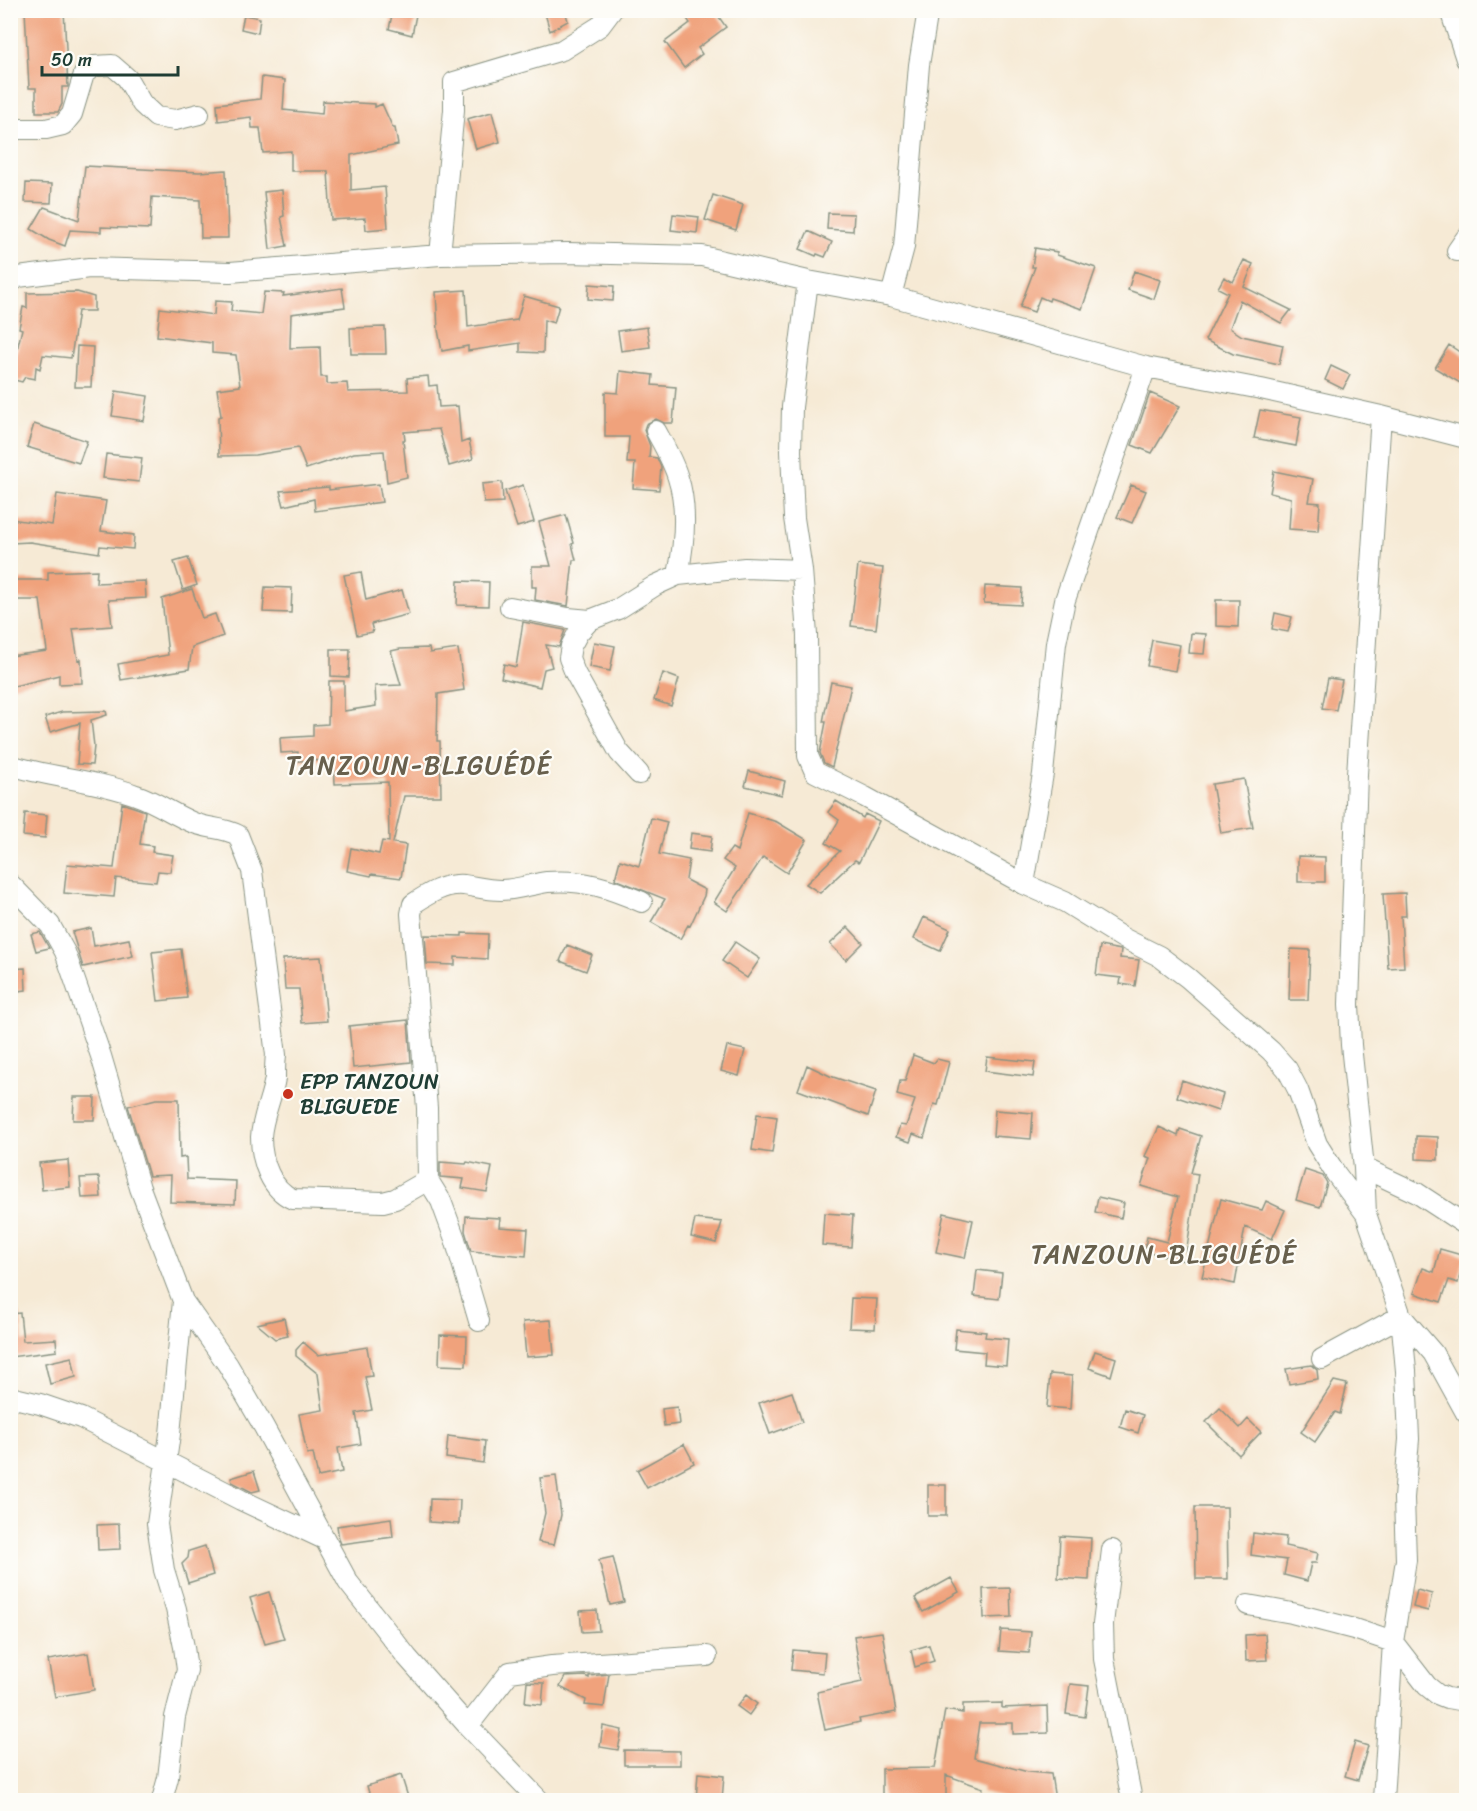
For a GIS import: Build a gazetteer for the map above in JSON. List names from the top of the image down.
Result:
{
  "districts": ["TANZOUN-BLIGUÉDÉ", "TANZOUN-BLIGUÉDÉ"],
  "places": ["EPP TANZOUN BLIGUEDE"],
  "scale_bar": "50 m"
}
